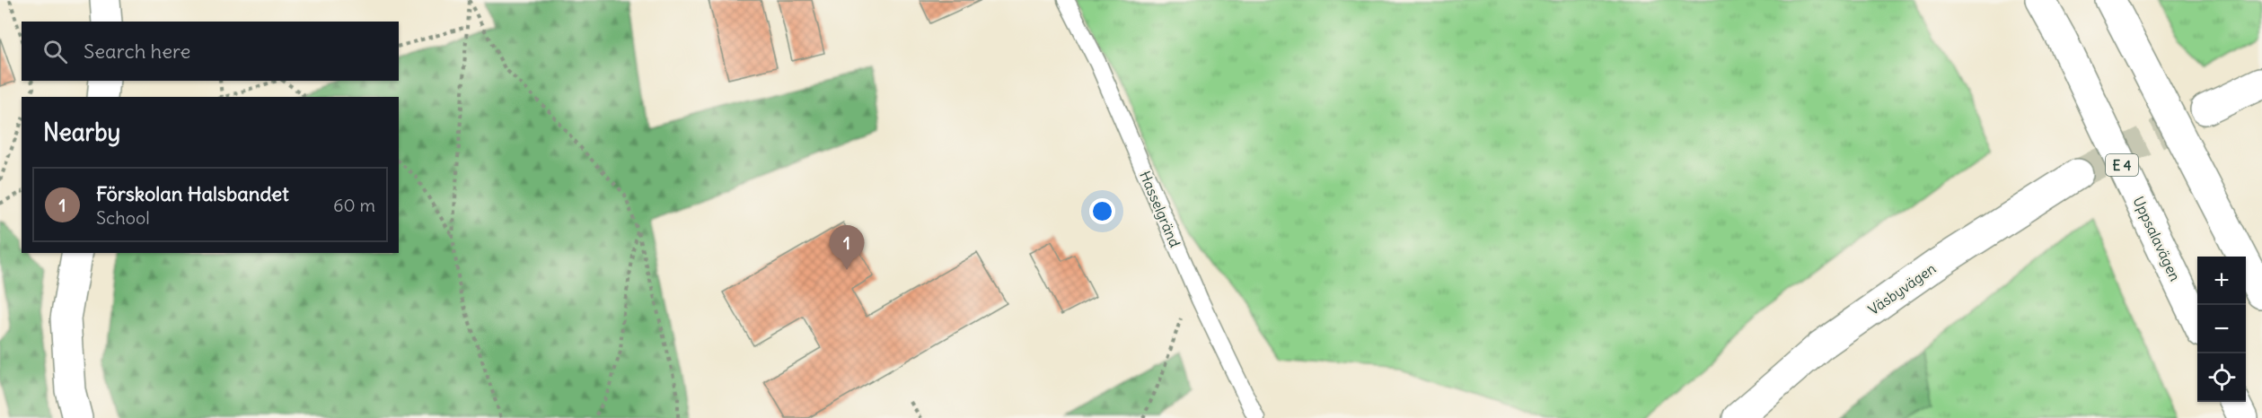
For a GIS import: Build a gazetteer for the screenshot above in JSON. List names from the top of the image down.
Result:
{
  "streets": {
    "main road": ["E 4", "Uppsalavägen", "Väsbyvägen"],
    "lane": ["Hasselgränd"]
  },
  "page": {
    "search": "Search here",
    "heading": "Nearby",
    "list": [
      {
        "mark": "1",
        "name": "Förskolan Halsbandet",
        "note": "School",
        "value": "60 m"
      }
    ],
    "pins": "1",
    "map_buttons": ["+", "−"]
  }
}
